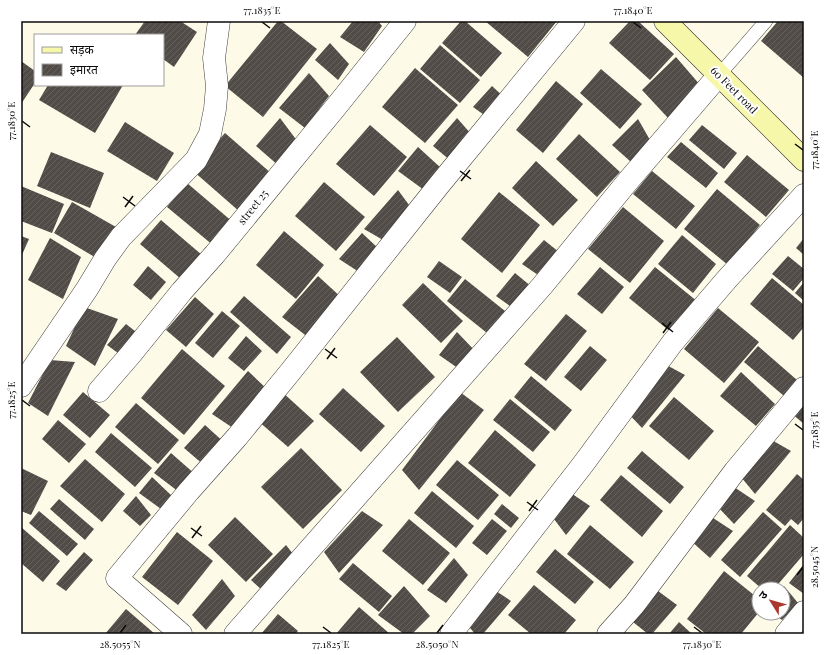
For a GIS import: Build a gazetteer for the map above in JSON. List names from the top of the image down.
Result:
{
  "streets": {
    "street": ["60 Feet road", "street 25"]
  },
  "legend": ["सड़क", "इमारत"],
  "north": "top left",
  "coordinates": [
    "77.1835°E",
    "77.1840°E",
    "77.1830°E",
    "77.1825°E",
    "28.5045°N",
    "28.5055°N",
    "28.5050°N"
  ]
}
